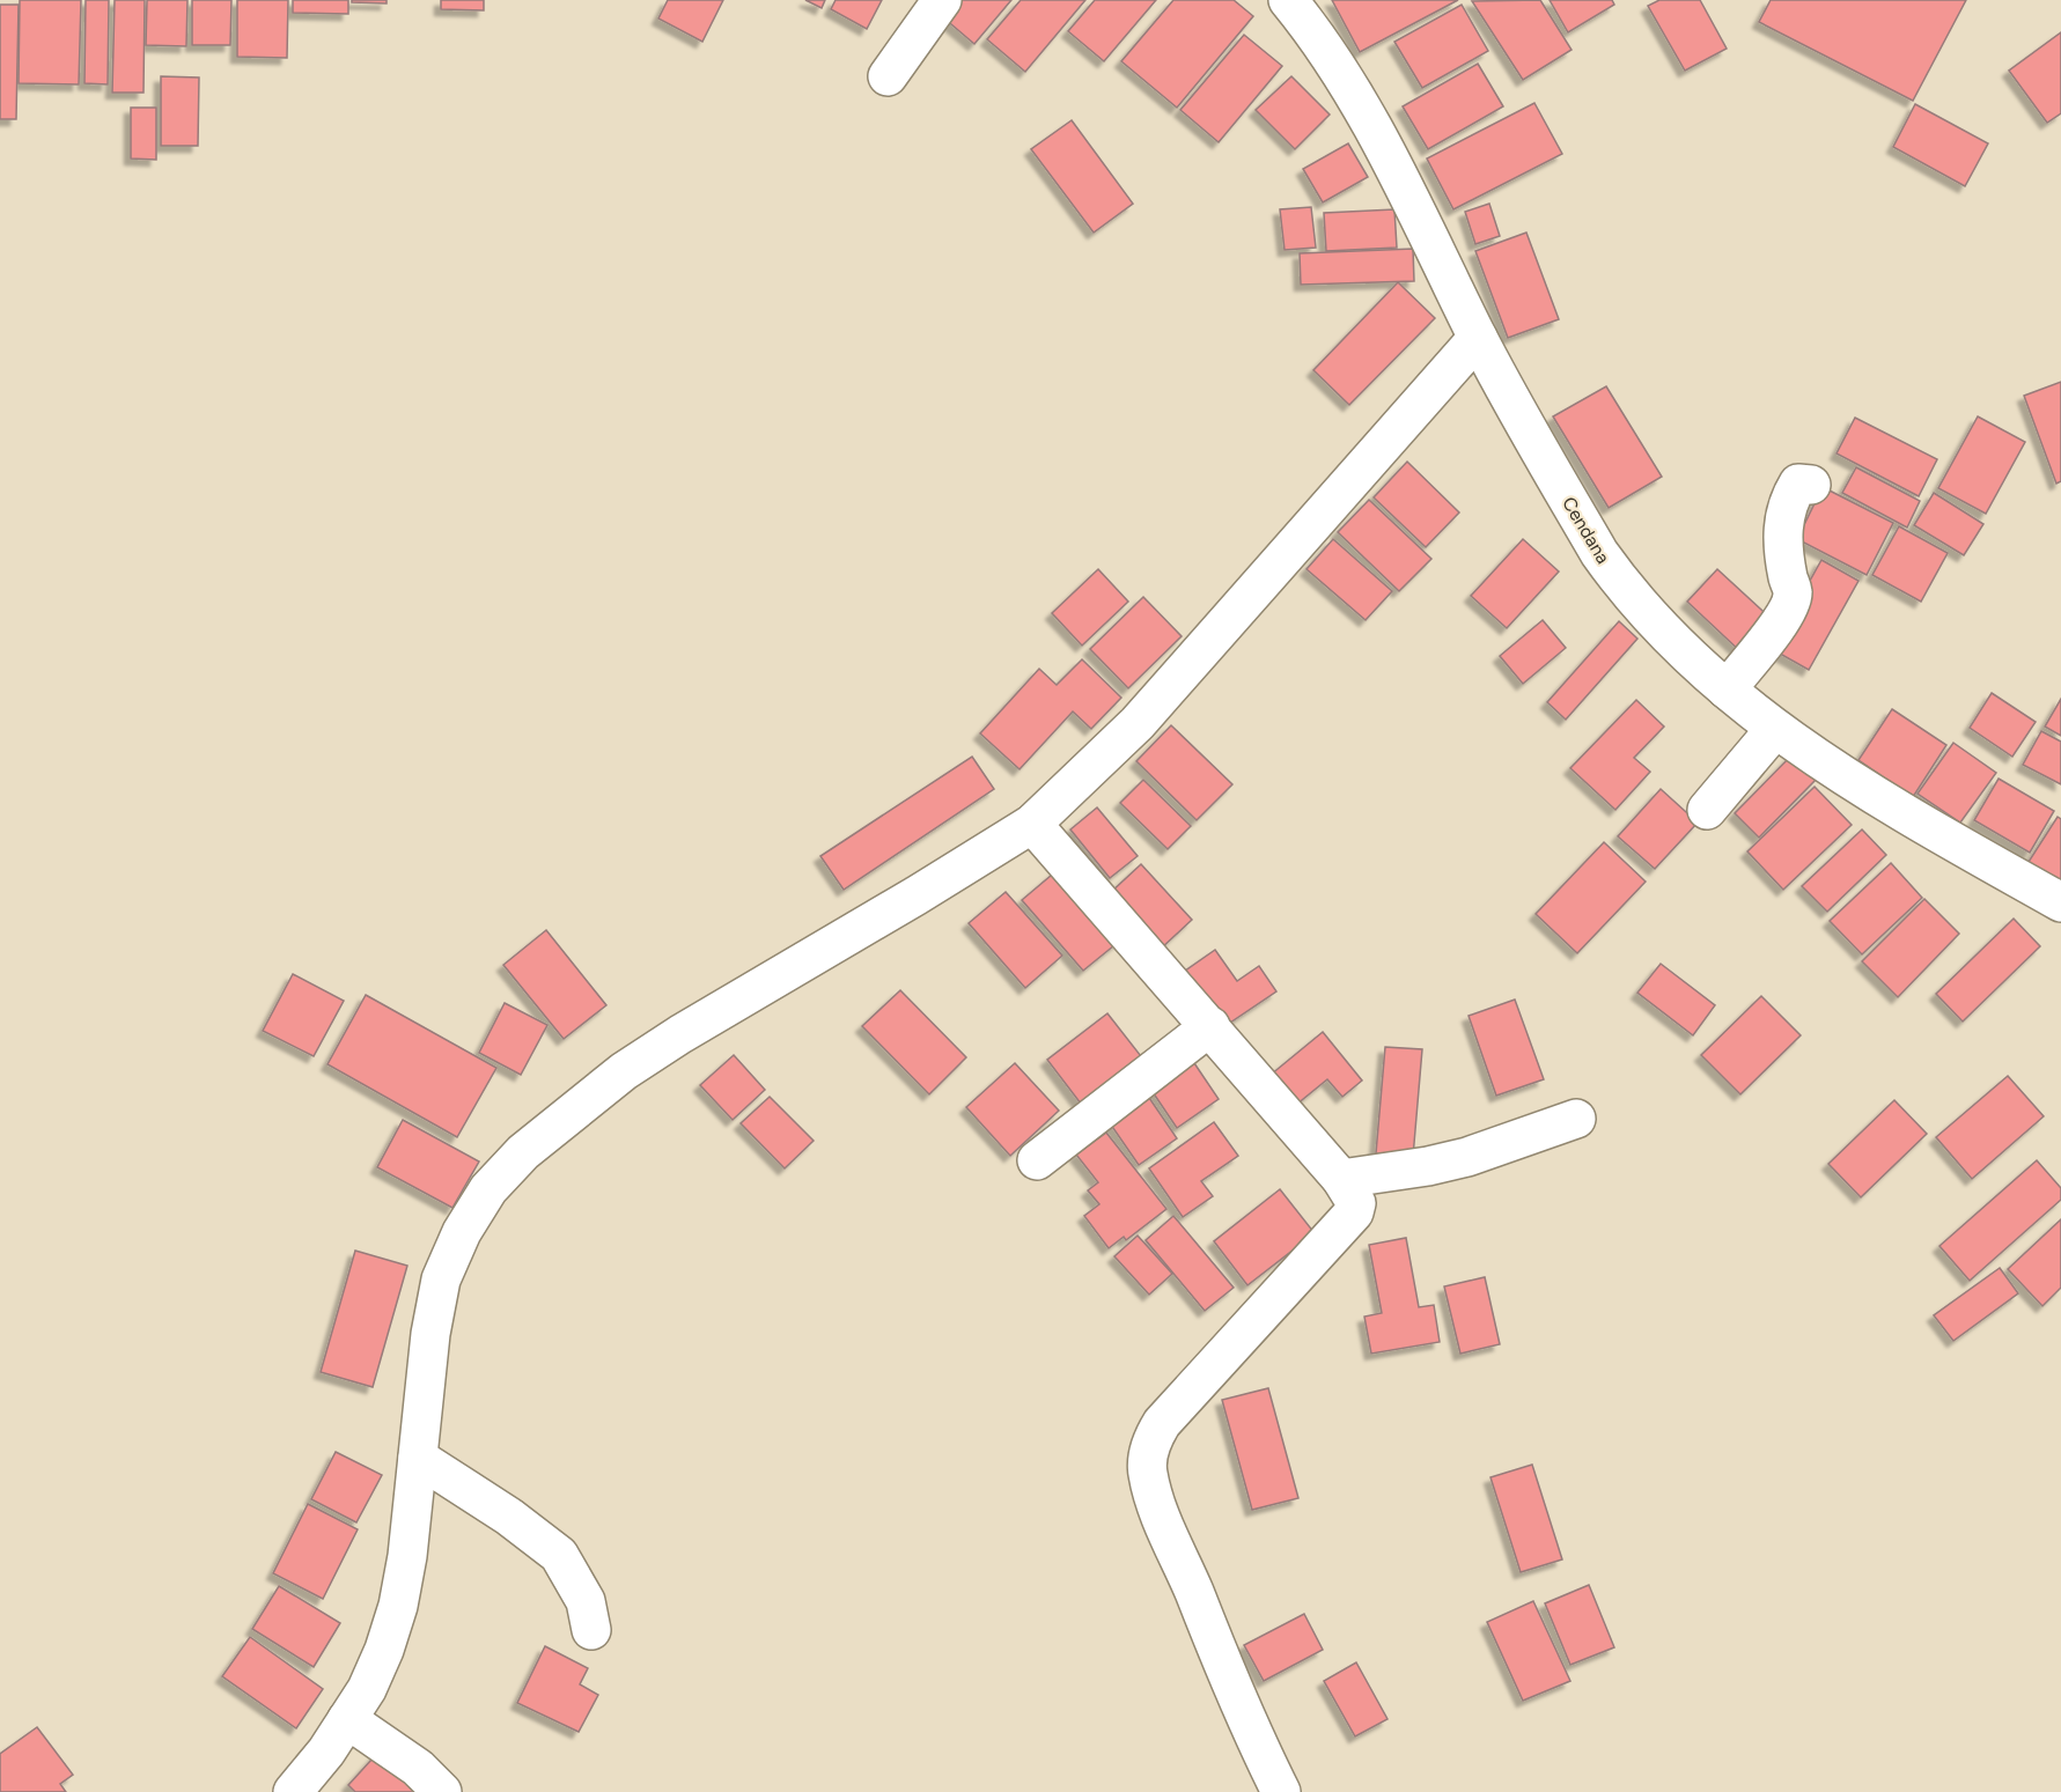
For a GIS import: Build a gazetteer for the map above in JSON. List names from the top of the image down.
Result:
{
  "streets": {
    "street": ["Cendana"]
  }
}
